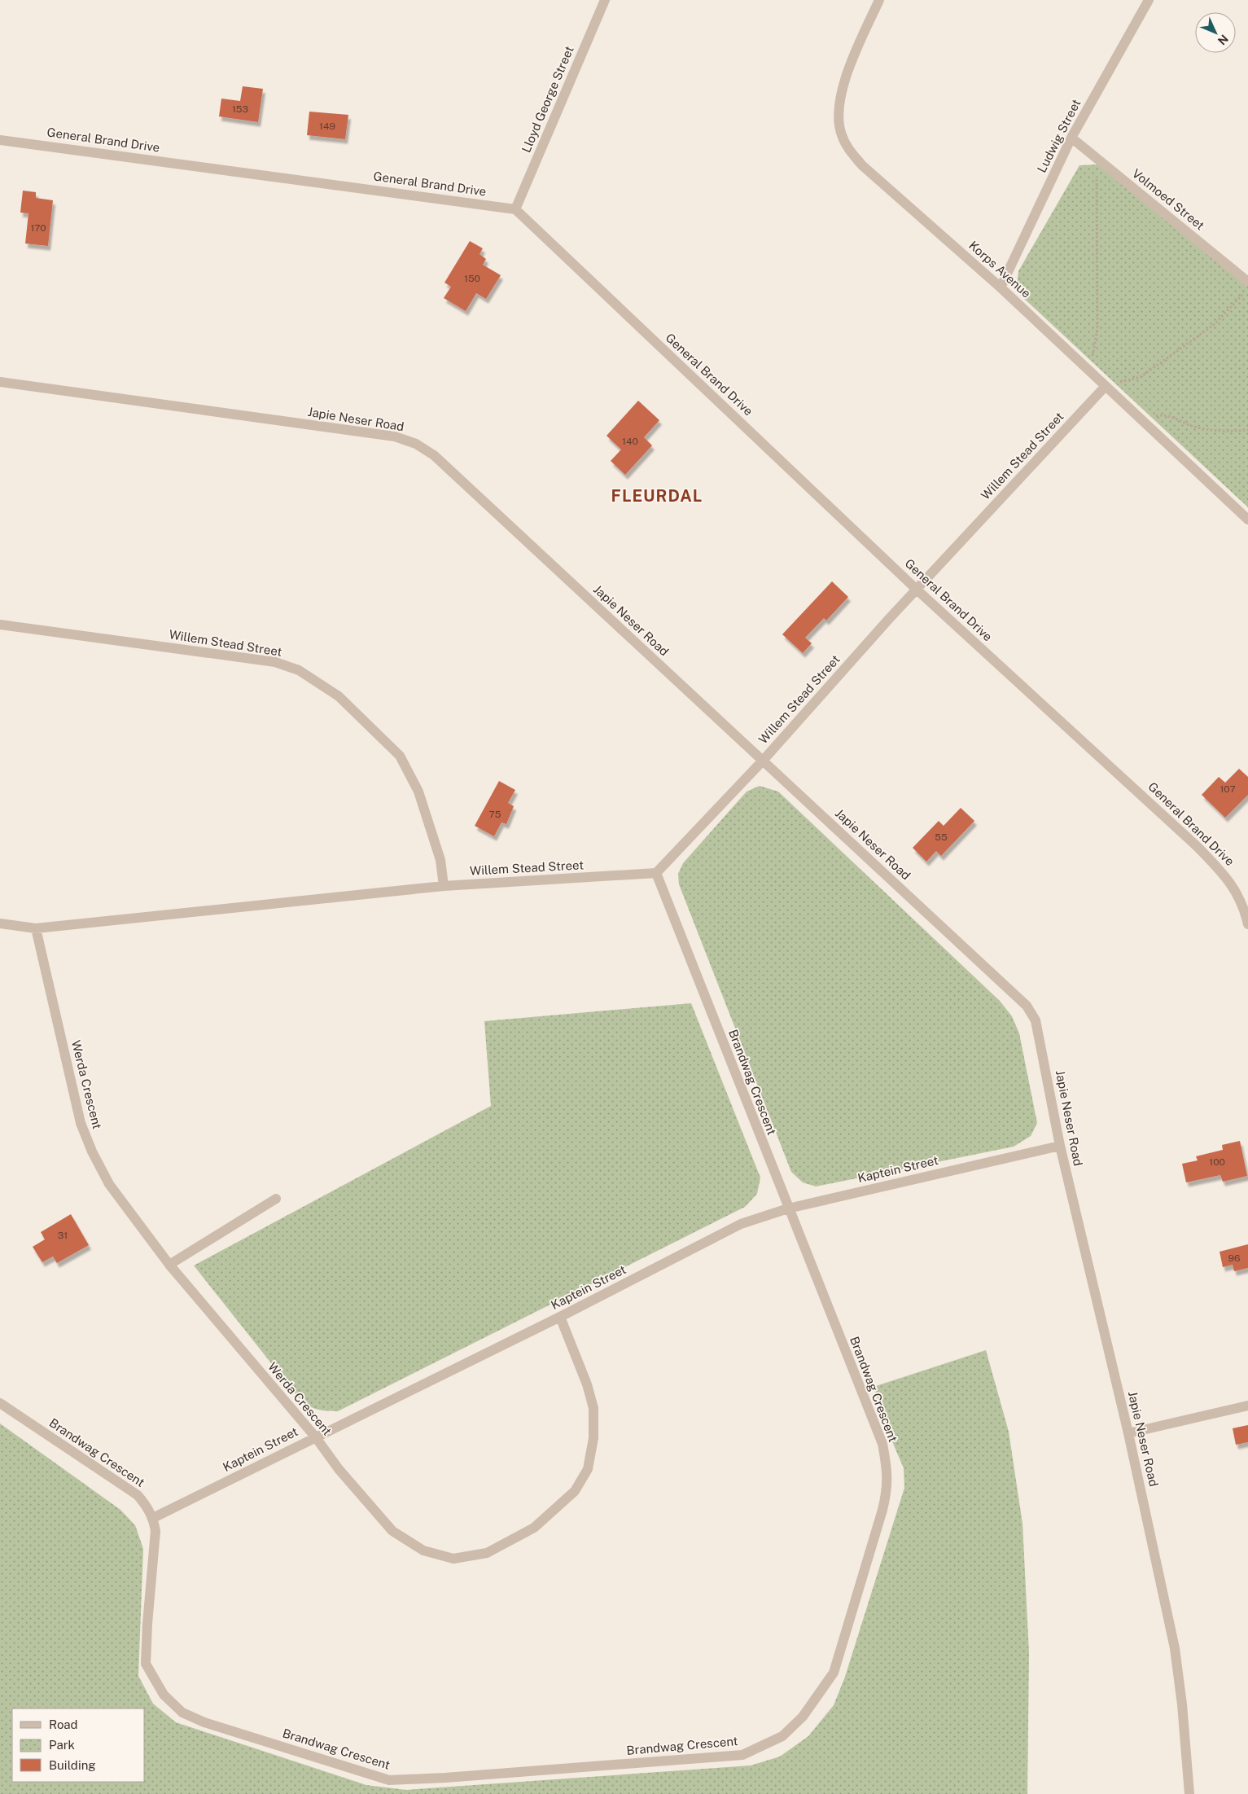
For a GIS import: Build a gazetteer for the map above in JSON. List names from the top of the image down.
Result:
{
  "streets": {
    "street": [
      "Lloyd George Street",
      "Ludwig Street",
      "General Brand Drive",
      "Volmoed Street",
      "Korps Avenue",
      "Japie Neser Road",
      "Willem Stead Street",
      "Brandwag Crescent",
      "Werda Crescent",
      "Kaptein Street"
    ]
  },
  "crossings": [
    ["Lloyd George Street", "General Brand Drive"],
    ["Ludwig Street", "Volmoed Street"],
    ["Ludwig Street", "Korps Avenue"],
    ["General Brand Drive", "Willem Stead Street"],
    ["Korps Avenue", "Willem Stead Street"],
    ["Japie Neser Road", "Willem Stead Street"],
    ["Japie Neser Road", "Kaptein Street"],
    ["Willem Stead Street", "Brandwag Crescent"],
    ["Willem Stead Street", "Werda Crescent"],
    ["Brandwag Crescent", "Kaptein Street"],
    ["Werda Crescent", "Kaptein Street"]
  ],
  "districts": ["FLEURDAL"],
  "house_numbers": [
    "153",
    "149",
    "170",
    "150",
    "140",
    "107",
    "75",
    "55",
    "100",
    "31",
    "96"
  ],
  "legend": ["Road", "Park", "Building"],
  "north": "bottom right"
}
